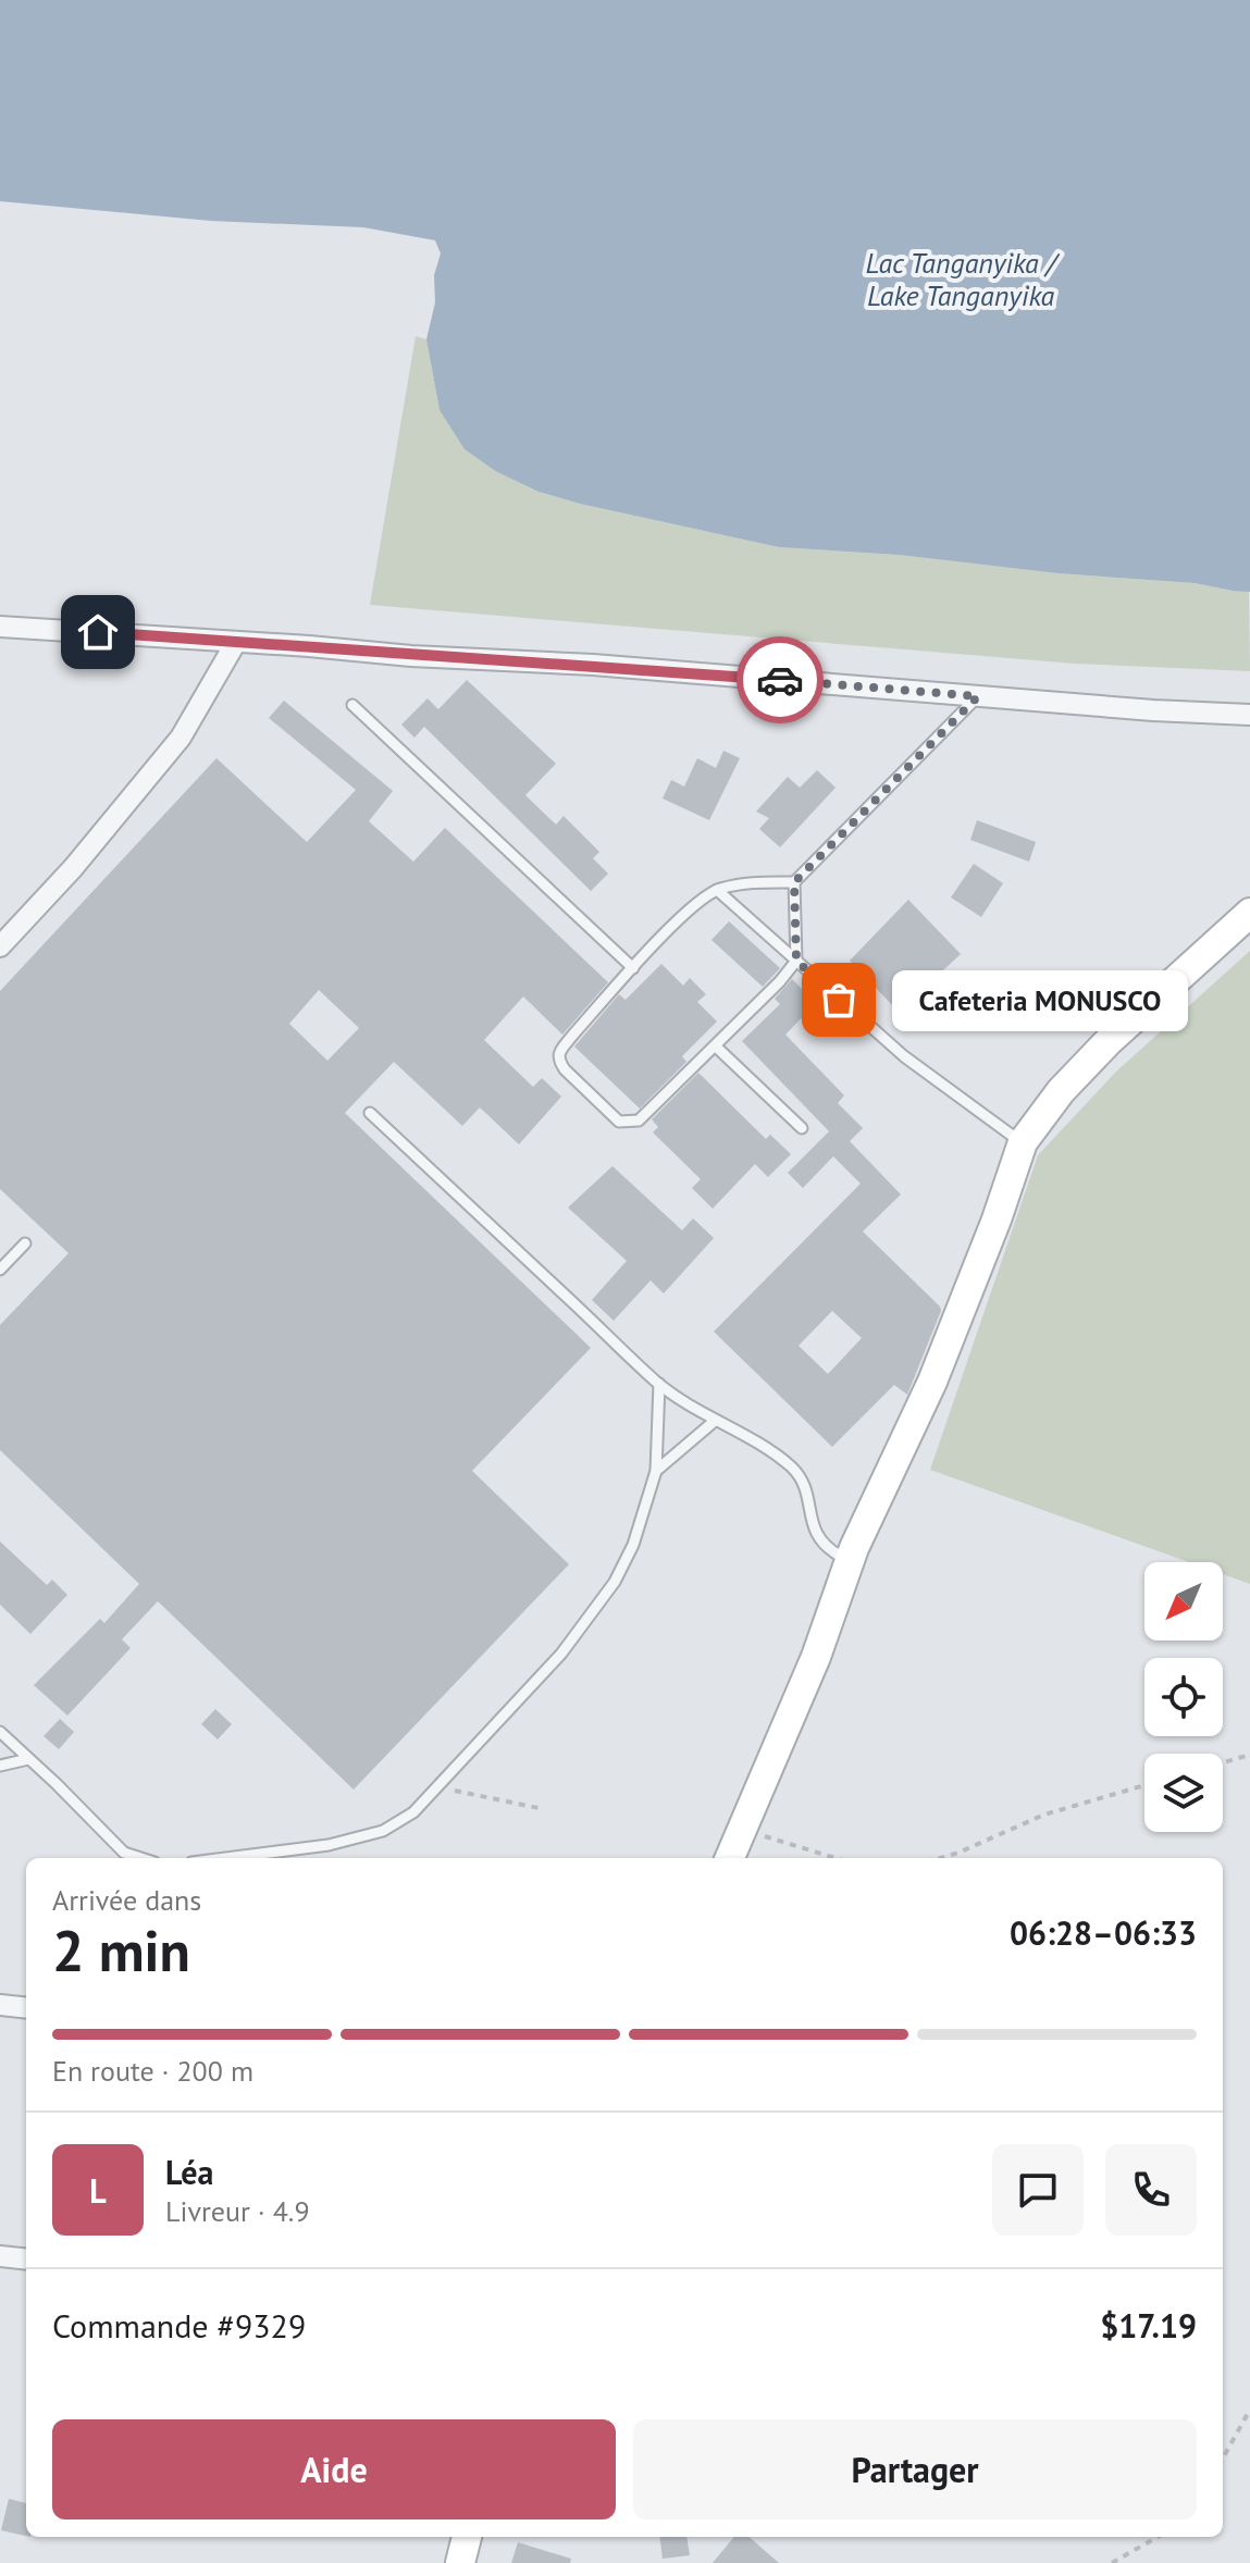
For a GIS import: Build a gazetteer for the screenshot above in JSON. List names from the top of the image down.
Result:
{
  "water": ["Lac Tanganyika / Lake Tanganyika"],
  "places": ["Cafeteria MONUSCO"],
  "north": "bottom left",
  "page": {
    "bubble": "Cafeteria MONUSCO",
    "heading": ["2 min", "Arrivée dans", "06:28–06:33"],
    "panel": [
      "Léa",
      "Livreur · 4.9",
      "Commande #9329",
      "$17.19"
    ],
    "bar": "En route · 200 m",
    "round": "L",
    "buttons": ["Aide", "Partager"]
  }
}
